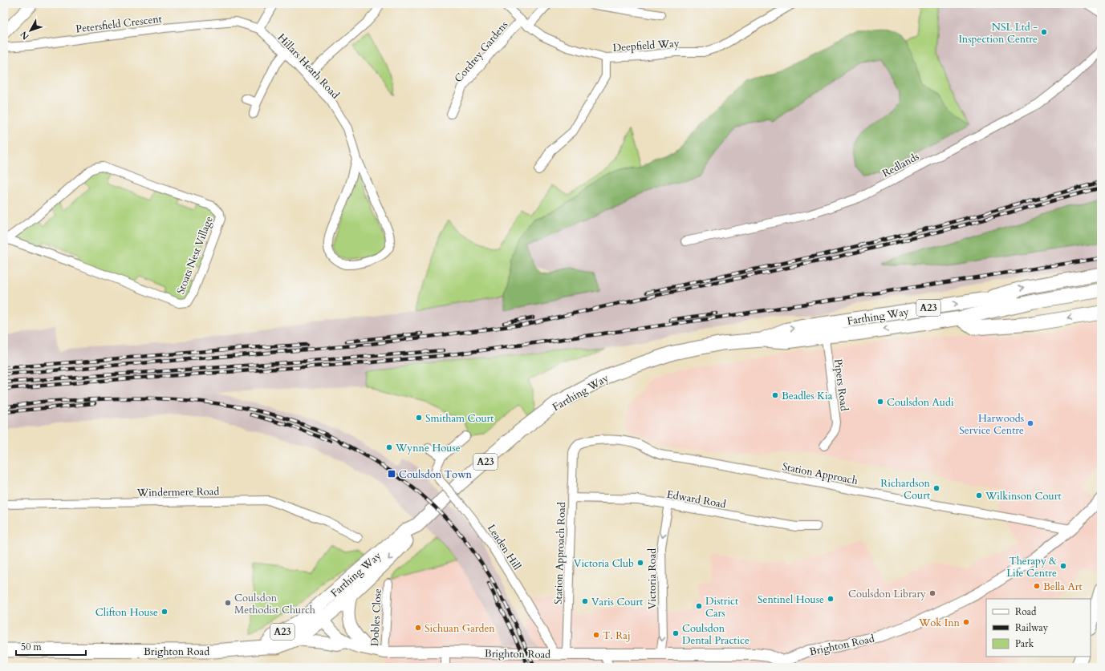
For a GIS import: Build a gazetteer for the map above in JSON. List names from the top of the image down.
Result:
{
  "streets": {
    "highway": ["A23", "Farthing Way", "Brighton Road"],
    "street": [
      "Petersfield Crescent",
      "Deepfield Way",
      "Cordrey Gardens",
      "Hillars Heath Road",
      "Redlands",
      "Stoats Nest Village",
      "Pipers Road",
      "Station Approach",
      "Windermere Road",
      "Edward Road",
      "Leaden Hill",
      "Station Approach Road",
      "Victoria Road",
      "Dobles Close"
    ]
  },
  "crossings": [
    ["Petersfield Crescent", "Hillars Heath Road"],
    ["Deepfield Way", "Cordrey Gardens"],
    ["A23", "Farthing Way"],
    ["A23", "Brighton Road"],
    ["Farthing Way", "Pipers Road"],
    ["Farthing Way", "Brighton Road"],
    ["Station Approach", "Station Approach Road"],
    ["Station Approach", "Brighton Road"],
    ["Edward Road", "Station Approach Road"],
    ["Edward Road", "Victoria Road"],
    ["Leaden Hill", "Station Approach Road"],
    ["Leaden Hill", "Brighton Road"],
    ["Station Approach Road", "Brighton Road"],
    ["Victoria Road", "Brighton Road"],
    ["Dobles Close", "Brighton Road"]
  ],
  "one_way": ["Victoria Road"],
  "places": {
    "other": [
      "NSL Ltd - Inspection Centre",
      "Beadles Kia",
      "Coulsdon Audi",
      "Smitham Court",
      "Harwoods Service Centre",
      "Wynne House",
      "Richardson Court",
      "Wilkinson Court",
      "Victoria Club",
      "Therapy & Life Centre",
      "Bella Art",
      "Coulsdon Library",
      "Sentinel House",
      "Varis Court",
      "Coulsdon Methodist Church",
      "District Cars",
      "Clifton House",
      "Wok Inn",
      "Sichuan Garden",
      "Coulsdon Dental Practice",
      "T. Raj"
    ],
    "transit": ["Coulsdon Town"]
  },
  "legend": ["Road", "Railway", "Park"],
  "scale_bar": "50 m",
  "north": "bottom left"
}
